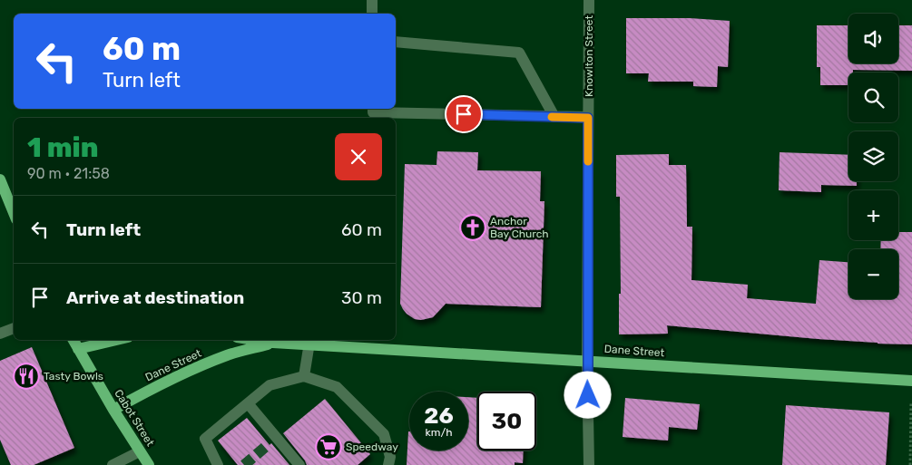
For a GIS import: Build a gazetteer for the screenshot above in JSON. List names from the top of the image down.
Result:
{
  "streets": {
    "main road": ["Dane Street", "Cabot Street"],
    "street": ["Knowlton Street"]
  },
  "crossings": [
    ["Knowlton Street", "Dane Street"],
    ["Dane Street", "Cabot Street"]
  ],
  "places": {
    "church": ["Anchor Bay Church"],
    "restaurant": ["Tasty Bowls"],
    "supermarket": ["Speedway"]
  },
  "page": {
    "map_buttons": ["+", "−"],
    "turn": ["60 m", "Turn left"],
    "heading": ["1 min", "90 m · 21:58"],
    "list": [
      {
        "name": "Turn left",
        "value": "60 m"
      },
      {
        "name": "Arrive at destination",
        "value": "30 m"
      }
    ],
    "speed": "26 km/h",
    "limit": "30"
  }
}
